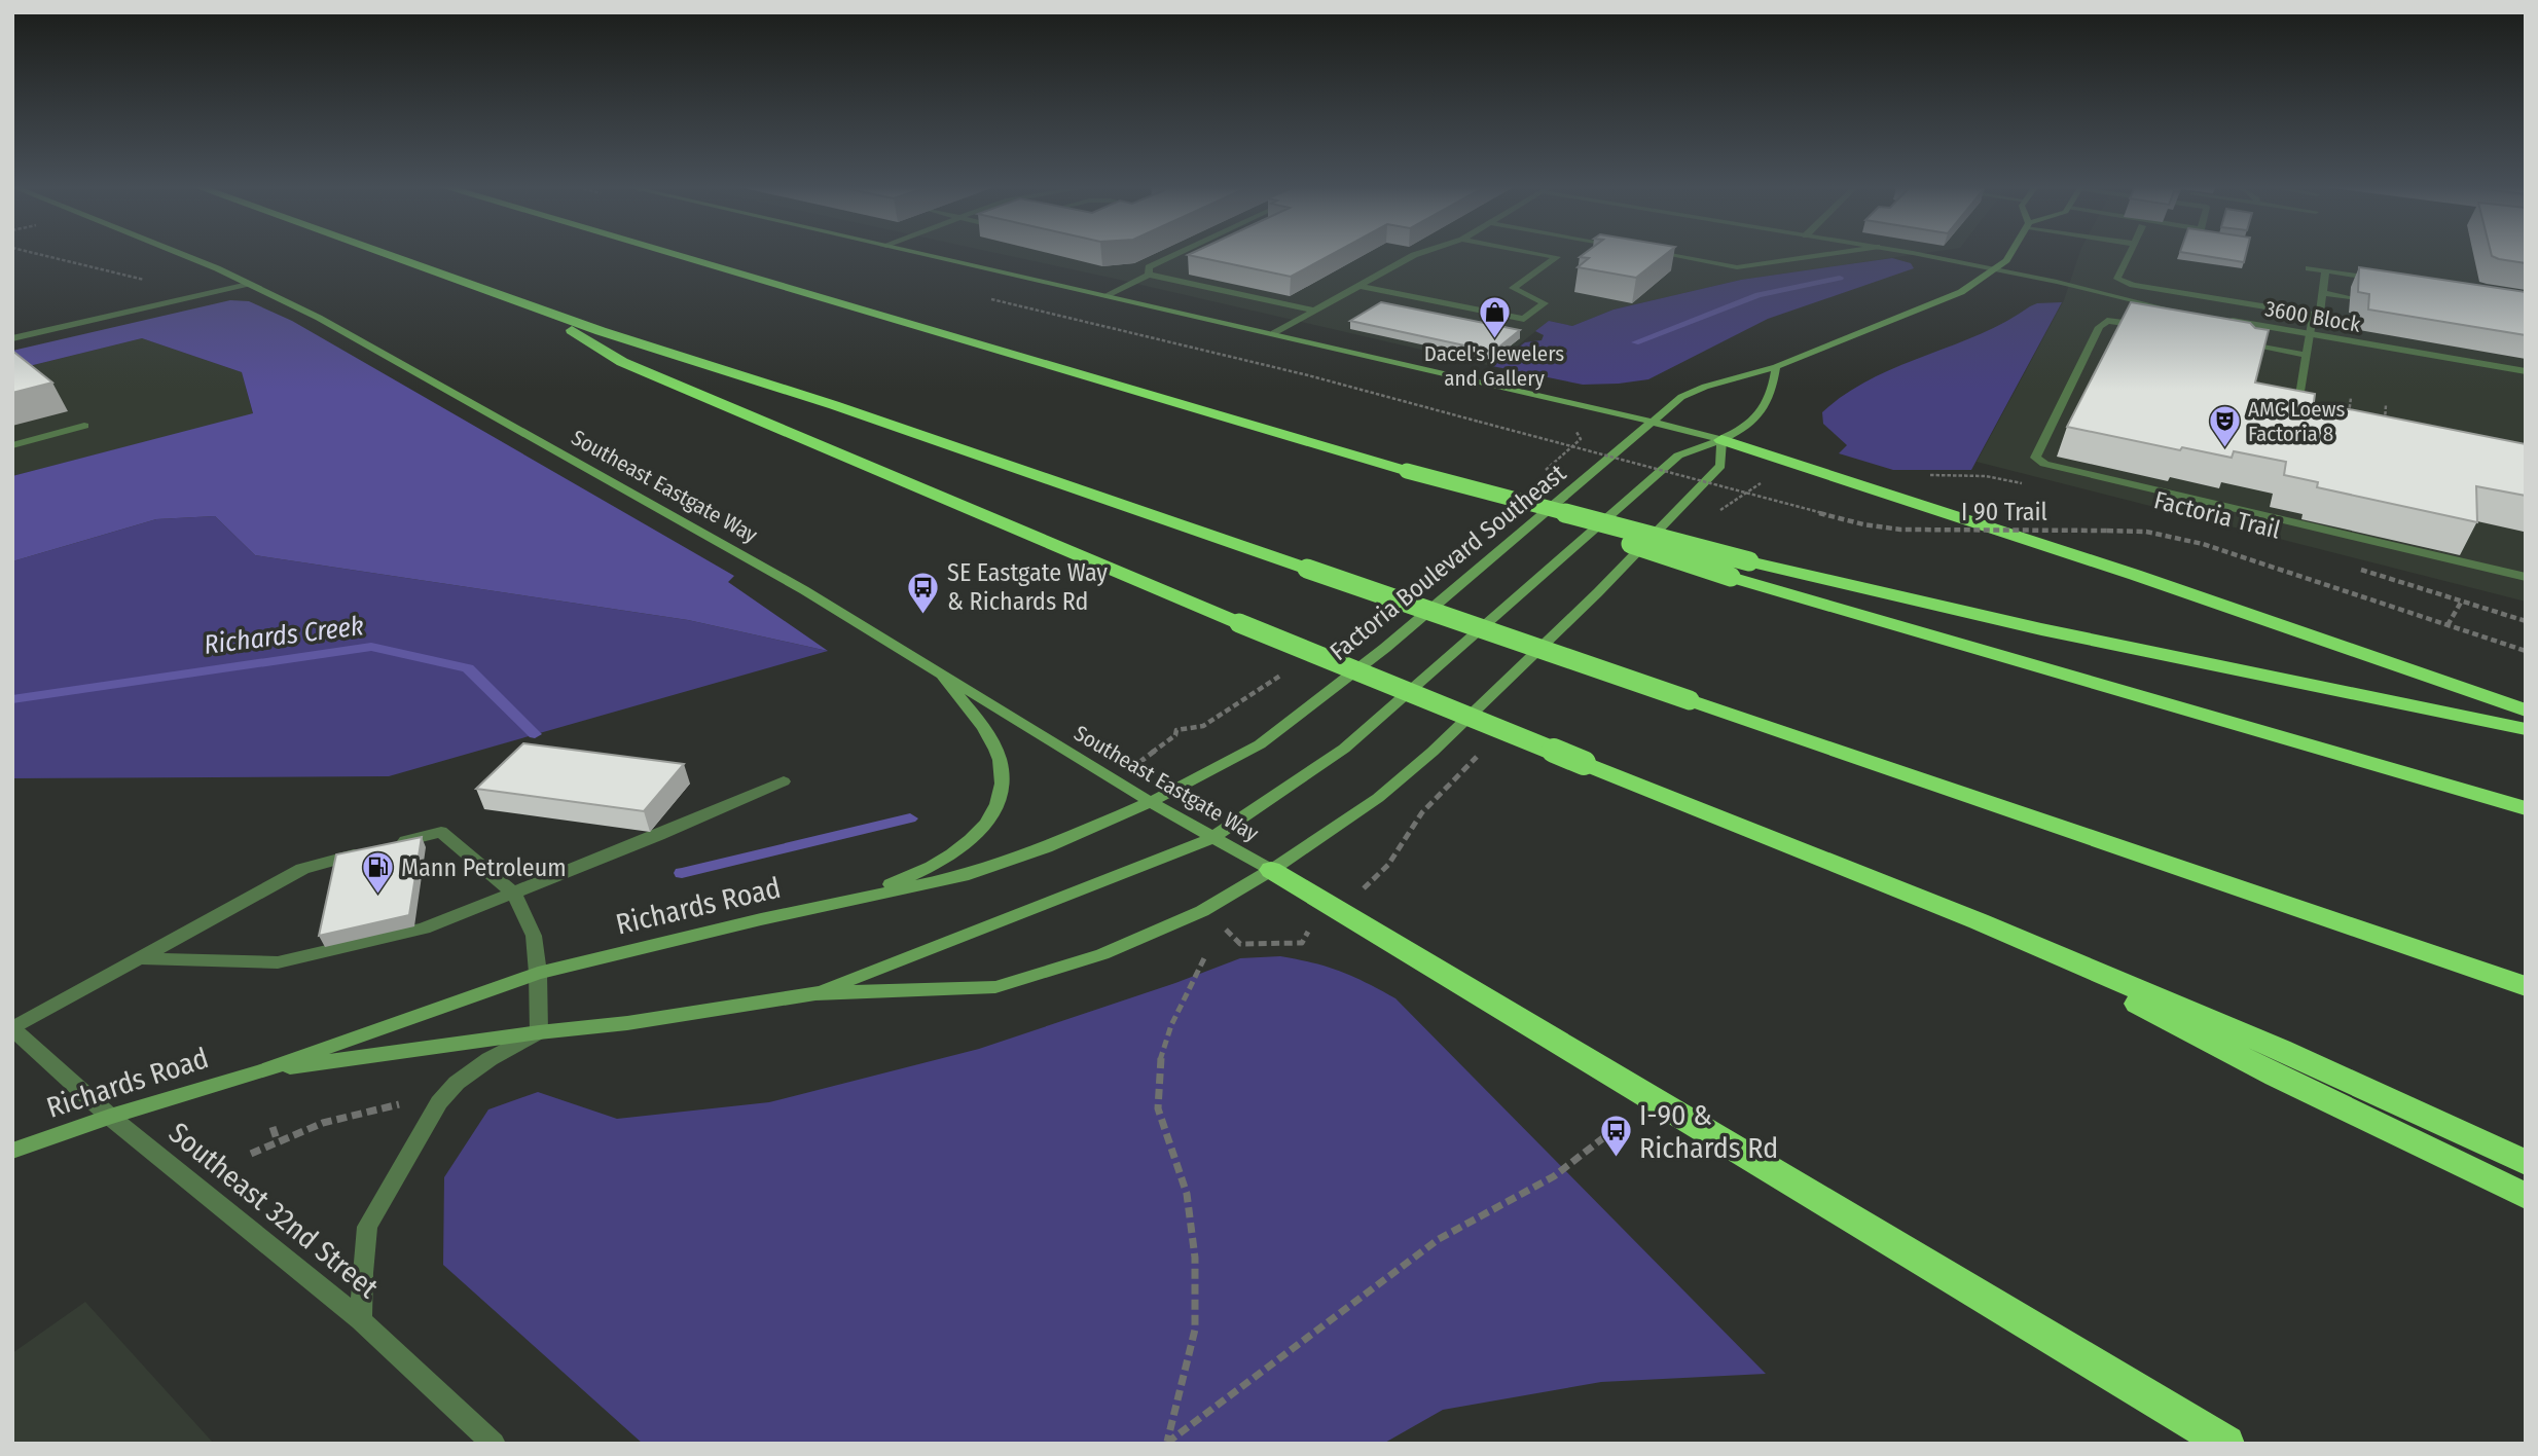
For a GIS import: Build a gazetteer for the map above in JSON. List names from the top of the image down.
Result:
{
  "streets": {
    "main road": ["Southeast Eastgate Way", "Factoria Boulevard Southeast", "Richards Road"],
    "street": ["3600 Block", "Southeast 32nd Street"],
    "path": ["I 90 Trail"]
  },
  "crossings": [
    ["Southeast Eastgate Way", "Factoria Boulevard Southeast"],
    ["Southeast Eastgate Way", "Richards Road"],
    ["Factoria Boulevard Southeast", "Richards Road"],
    ["Richards Road", "Southeast 32nd Street"]
  ],
  "water": ["Richards Creek"],
  "places": {
    "shop": ["Dacel's Jewelers and Gallery"],
    "theatre": ["AMC Loews Factoria 8"],
    "bus stop": ["SE Eastgate Way & Richards Rd", "I-90 & Richards Rd"],
    "fuel station": ["Mann Petroleum"]
  }
}
